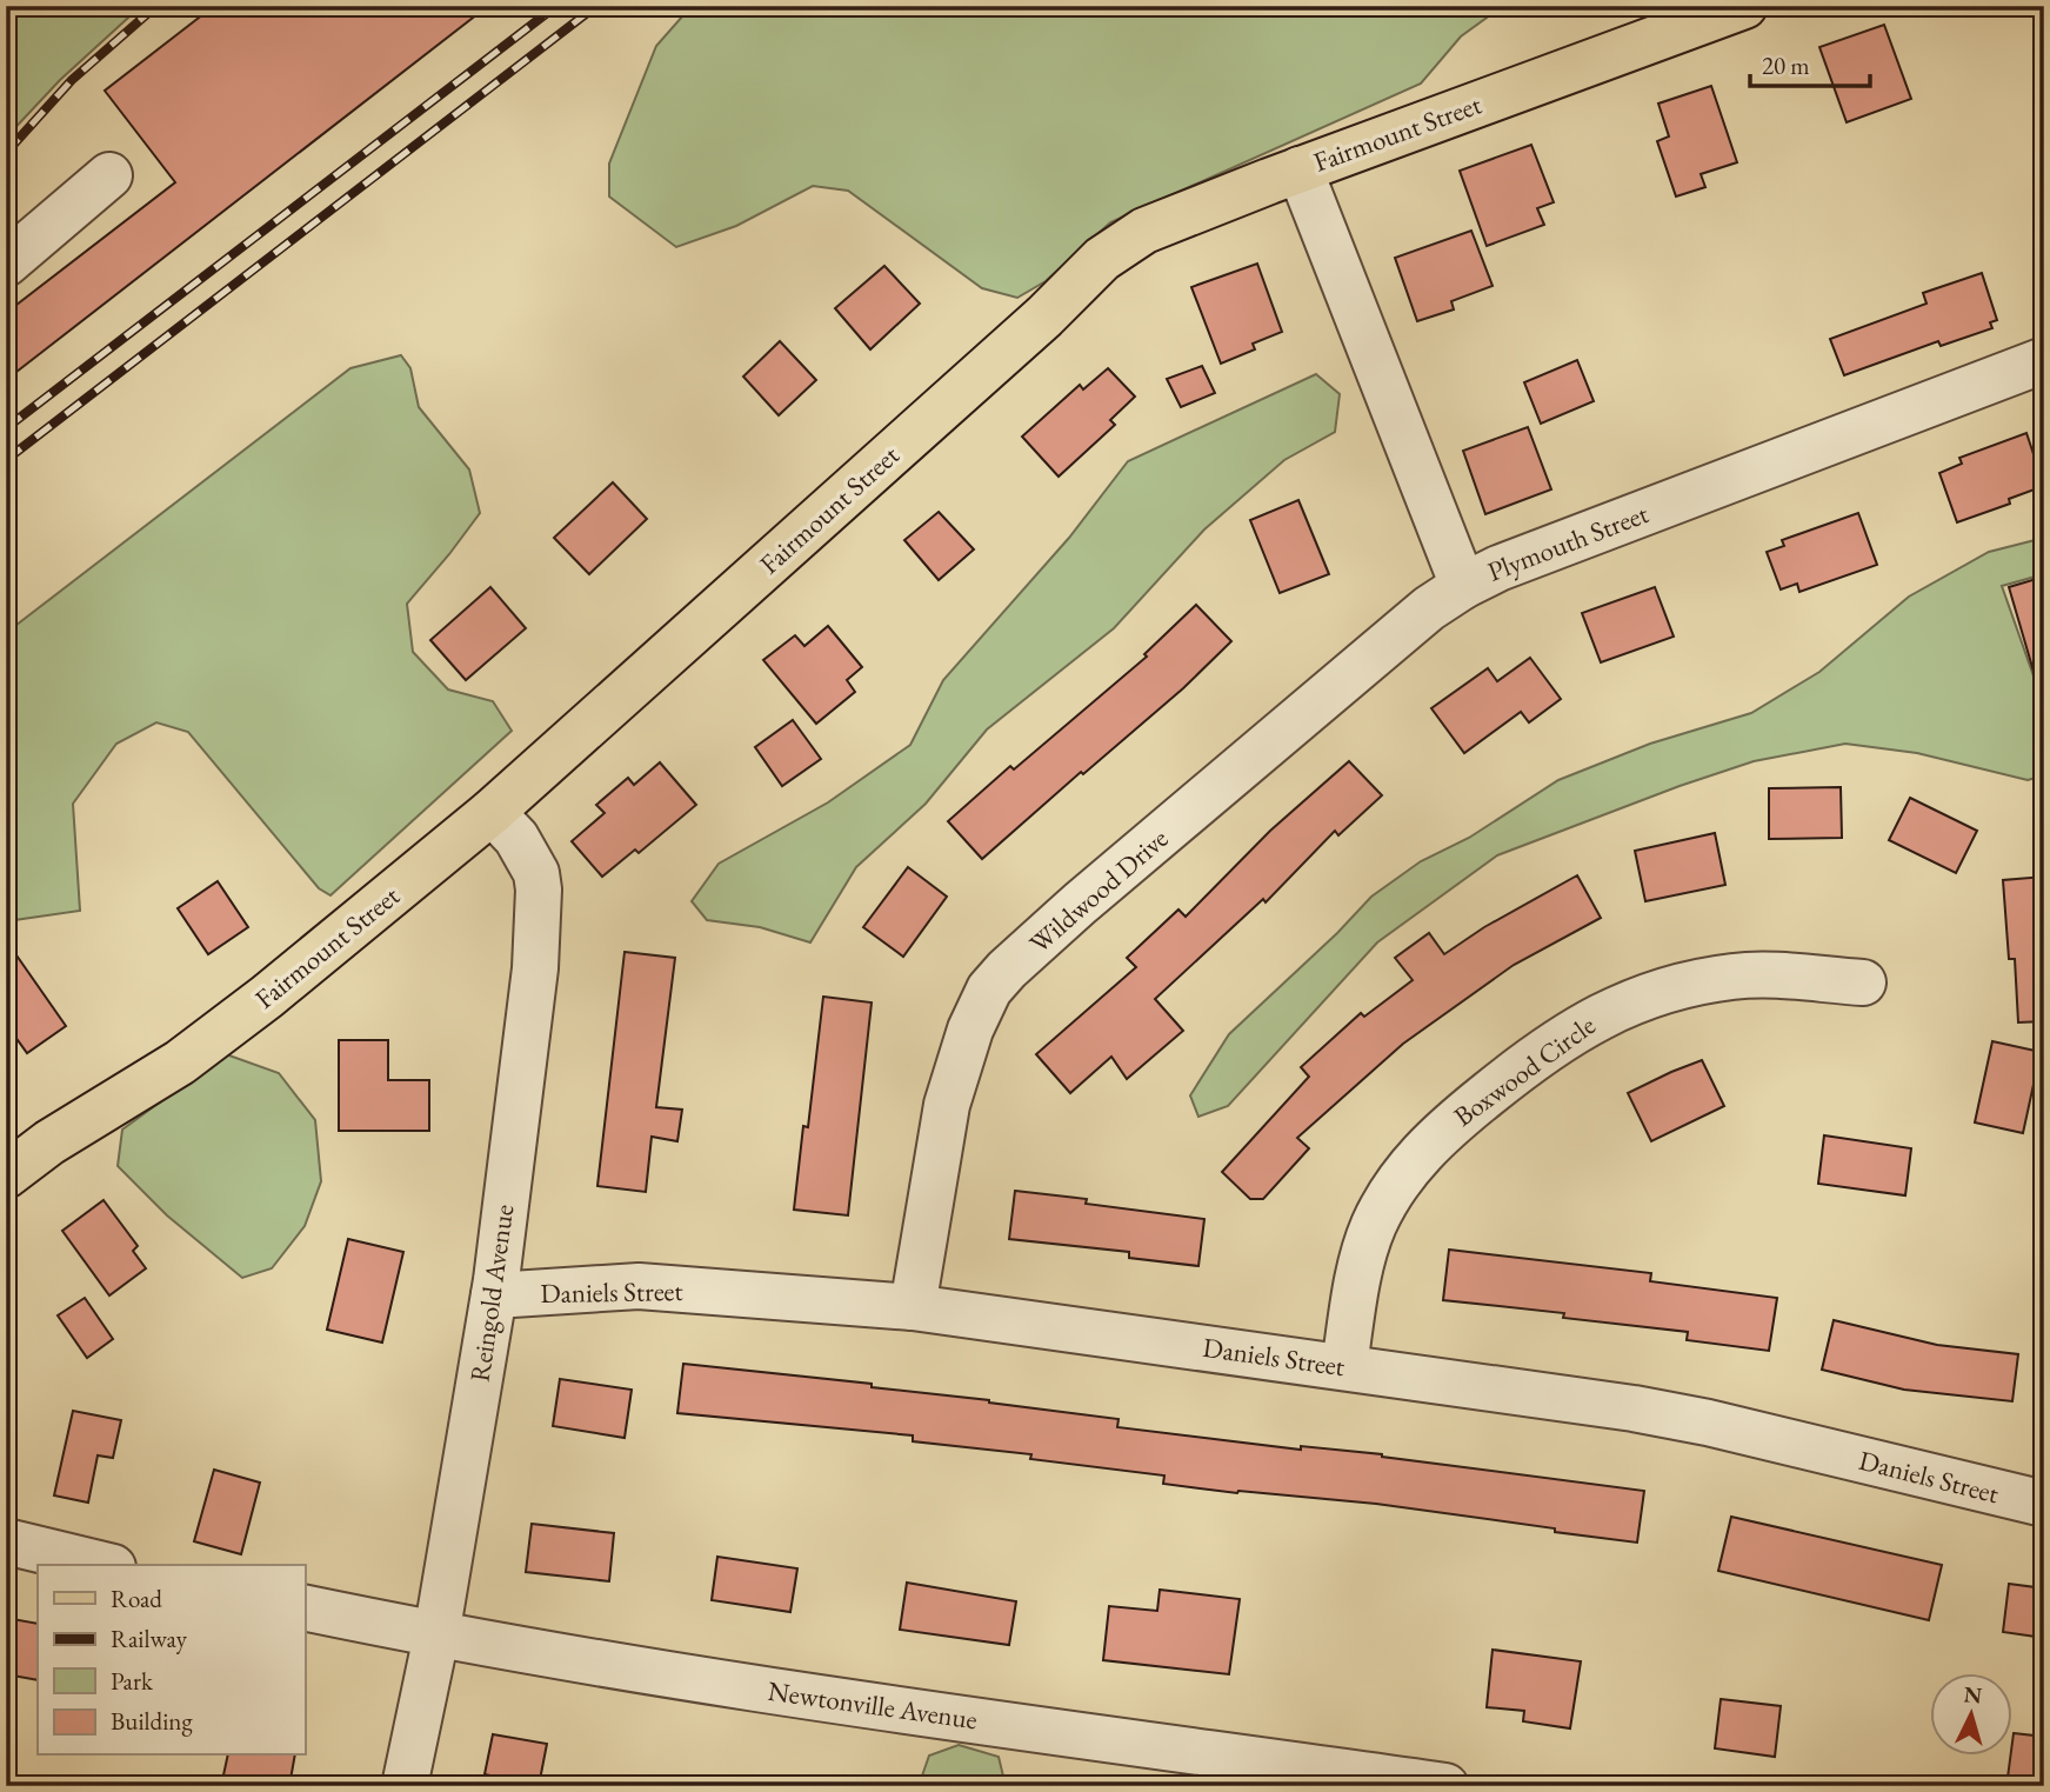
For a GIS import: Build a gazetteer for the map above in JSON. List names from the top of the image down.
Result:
{
  "streets": {
    "main road": ["Fairmount Street"],
    "street": [
      "Plymouth Street",
      "Wildwood Drive",
      "Boxwood Circle",
      "Daniels Street",
      "Reingold Avenue",
      "Newtonville Avenue"
    ]
  },
  "crossings": [
    ["Fairmount Street", "Plymouth Street"],
    ["Fairmount Street", "Reingold Avenue"],
    ["Plymouth Street", "Wildwood Drive"],
    ["Wildwood Drive", "Daniels Street"],
    ["Boxwood Circle", "Daniels Street"],
    ["Daniels Street", "Reingold Avenue"],
    ["Reingold Avenue", "Newtonville Avenue"]
  ],
  "legend": [
    "Road",
    "Railway",
    "Park",
    "Building"
  ],
  "scale_bar": "20 m",
  "north": "top"
}
